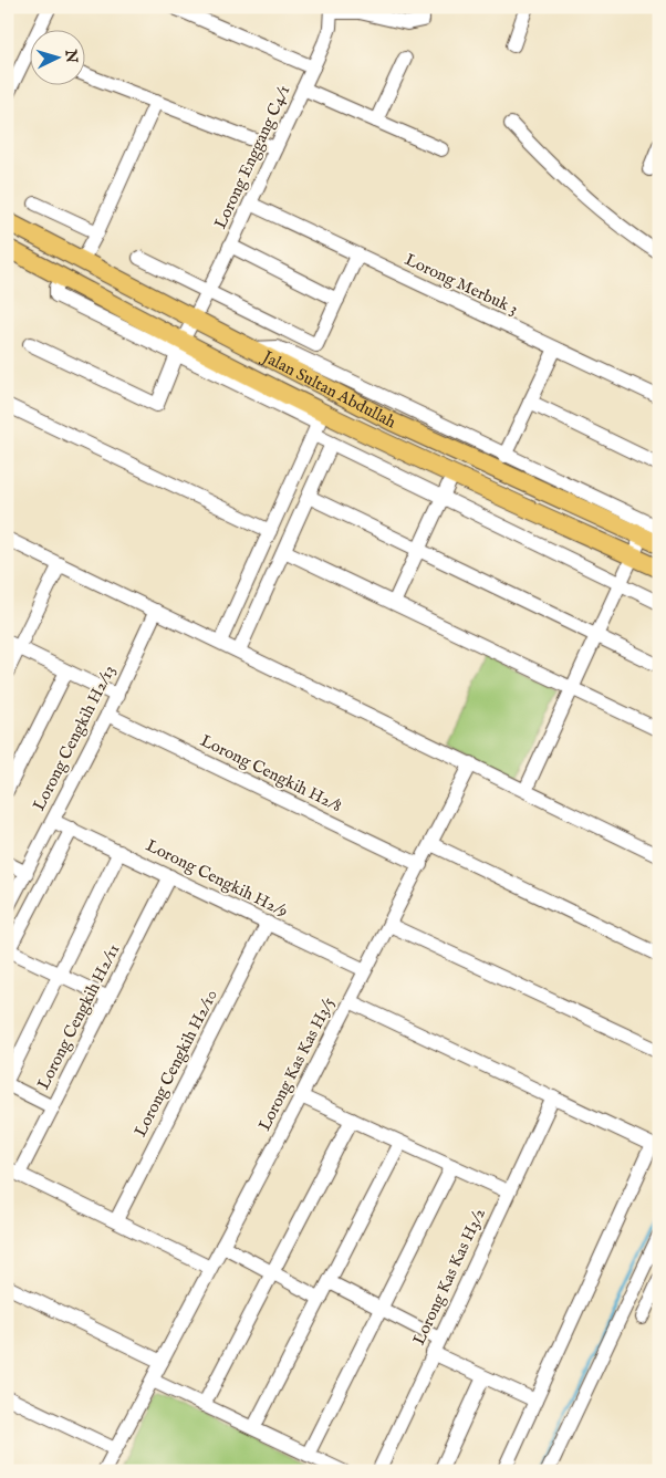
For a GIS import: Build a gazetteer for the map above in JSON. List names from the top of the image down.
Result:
{
  "streets": {
    "main road": ["Jalan Sultan Abdullah"],
    "street": [
      "Lorong Enggang C4/1",
      "Lorong Merbuk 3",
      "Lorong Cengkih H2/13",
      "Lorong Cengkih H2/8",
      "Lorong Cengkih H2/9",
      "Lorong Cengkih H2/11",
      "Lorong Cengkih H2/10",
      "Lorong Kas Kas H3/5",
      "Lorong Kas Kas H3/2"
    ]
  },
  "crossings": [
    ["Lorong Enggang C4/1", "Lorong Merbuk 3"],
    ["Lorong Enggang C4/1", "Jalan Sultan Abdullah"],
    ["Lorong Cengkih H2/13", "Lorong Cengkih H2/8"],
    ["Lorong Cengkih H2/13", "Lorong Cengkih H2/9"],
    ["Lorong Cengkih H2/8", "Lorong Kas Kas H3/5"],
    ["Lorong Cengkih H2/9", "Lorong Cengkih H2/11"],
    ["Lorong Cengkih H2/9", "Lorong Cengkih H2/10"],
    ["Lorong Cengkih H2/9", "Lorong Kas Kas H3/5"]
  ],
  "north": "right"
}
